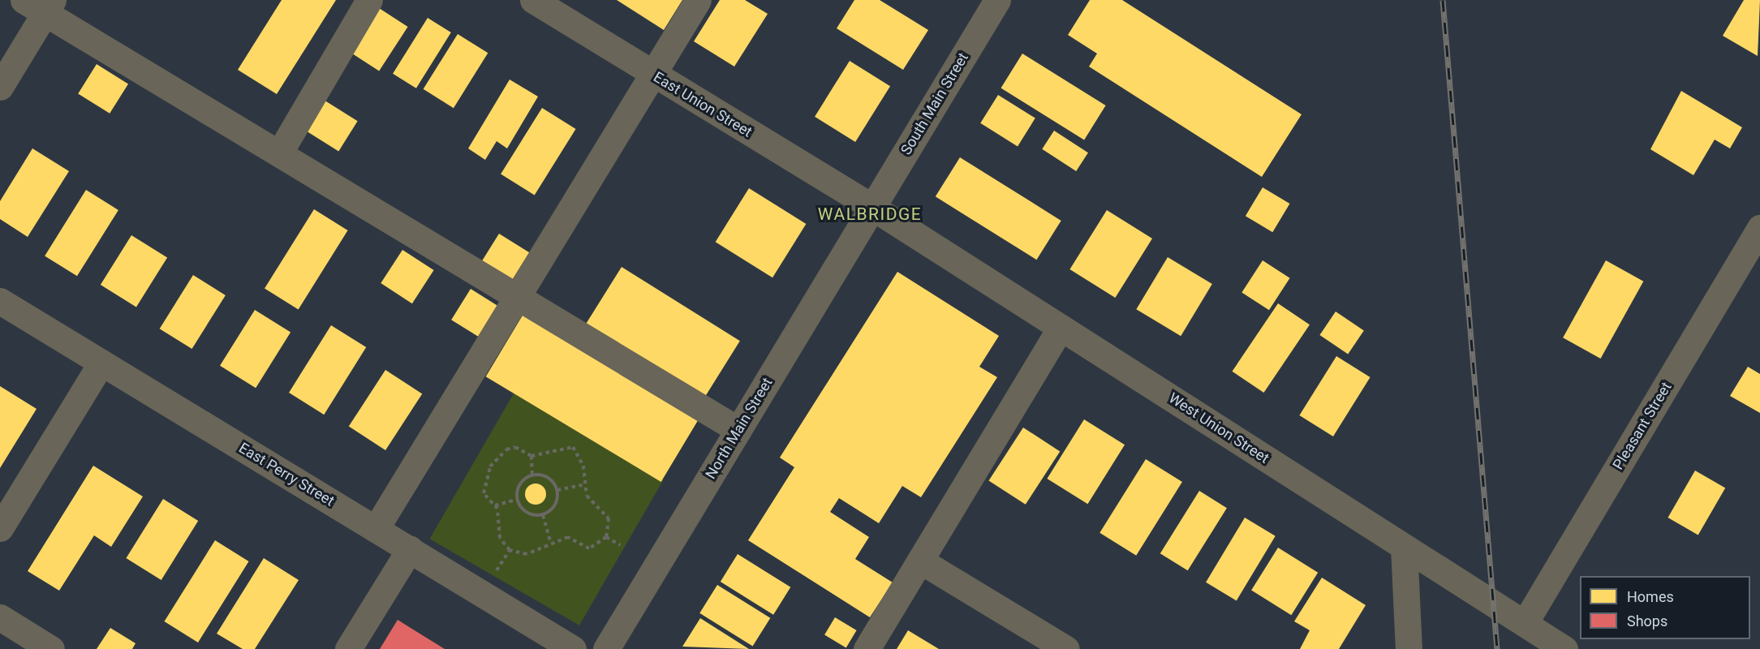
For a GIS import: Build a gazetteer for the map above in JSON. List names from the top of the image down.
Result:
{
  "streets": {
    "street": [
      "South Main Street",
      "East Union Street",
      "Pleasant Street",
      "North Main Street",
      "West Union Street",
      "East Perry Street"
    ]
  },
  "crossings": [
    ["South Main Street", "East Union Street"],
    ["South Main Street", "North Main Street"],
    ["South Main Street", "West Union Street"],
    ["East Union Street", "North Main Street"],
    ["East Union Street", "West Union Street"],
    ["Pleasant Street", "West Union Street"],
    ["North Main Street", "West Union Street"]
  ],
  "districts": ["WALBRIDGE"],
  "legend": ["Homes", "Shops"]
}
